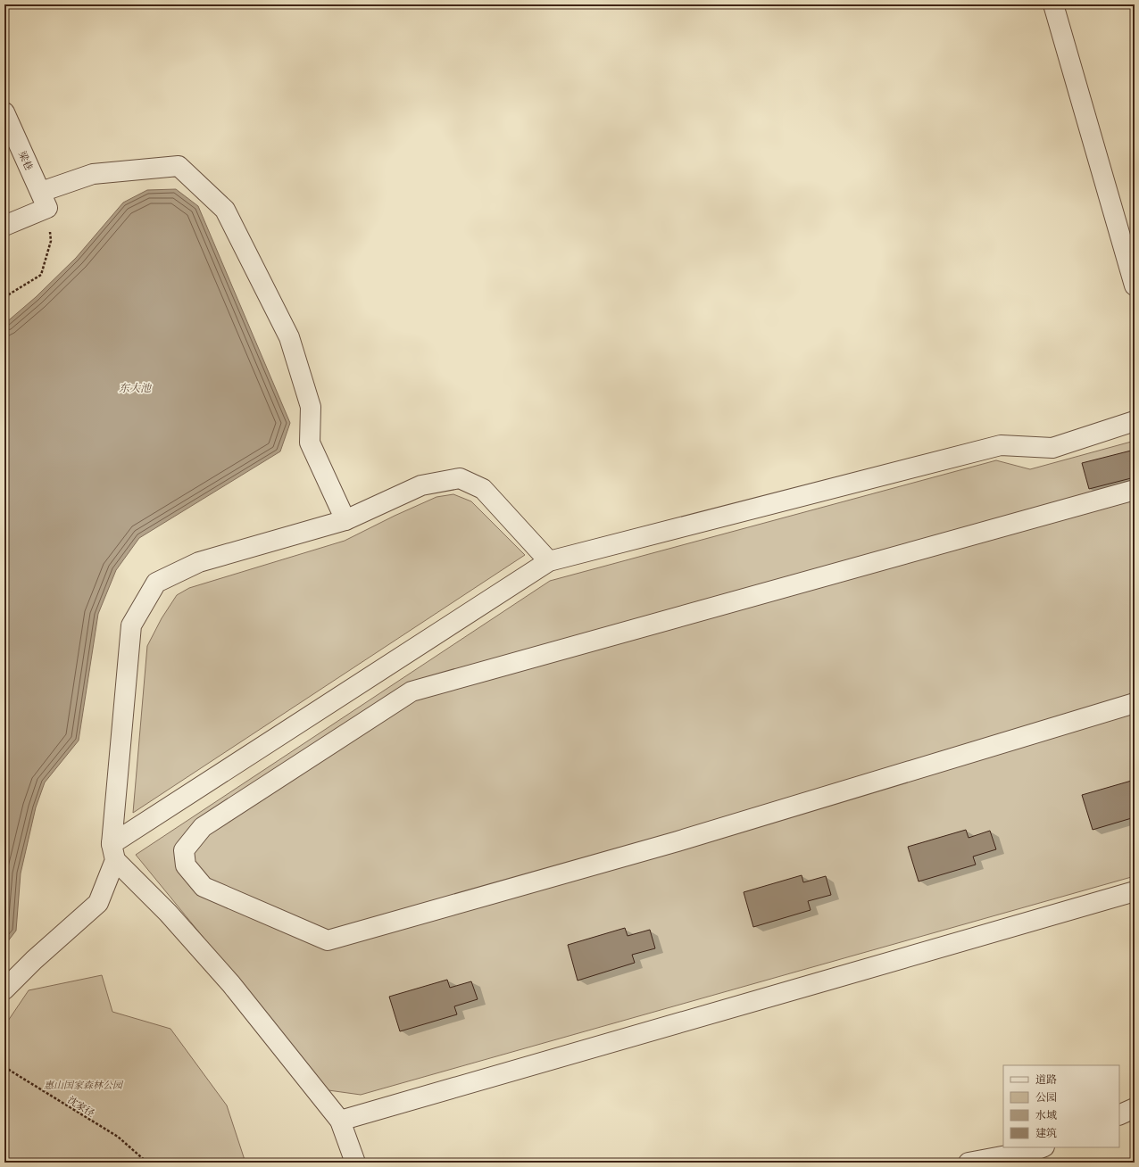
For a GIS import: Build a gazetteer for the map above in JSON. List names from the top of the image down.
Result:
{
  "streets": {
    "street": ["梁巷"],
    "path": ["沈家径"]
  },
  "water": ["东大池"],
  "parks": ["惠山国家森林公园"],
  "legend": [
    "道路",
    "公园",
    "水域",
    "建筑"
  ]
}
